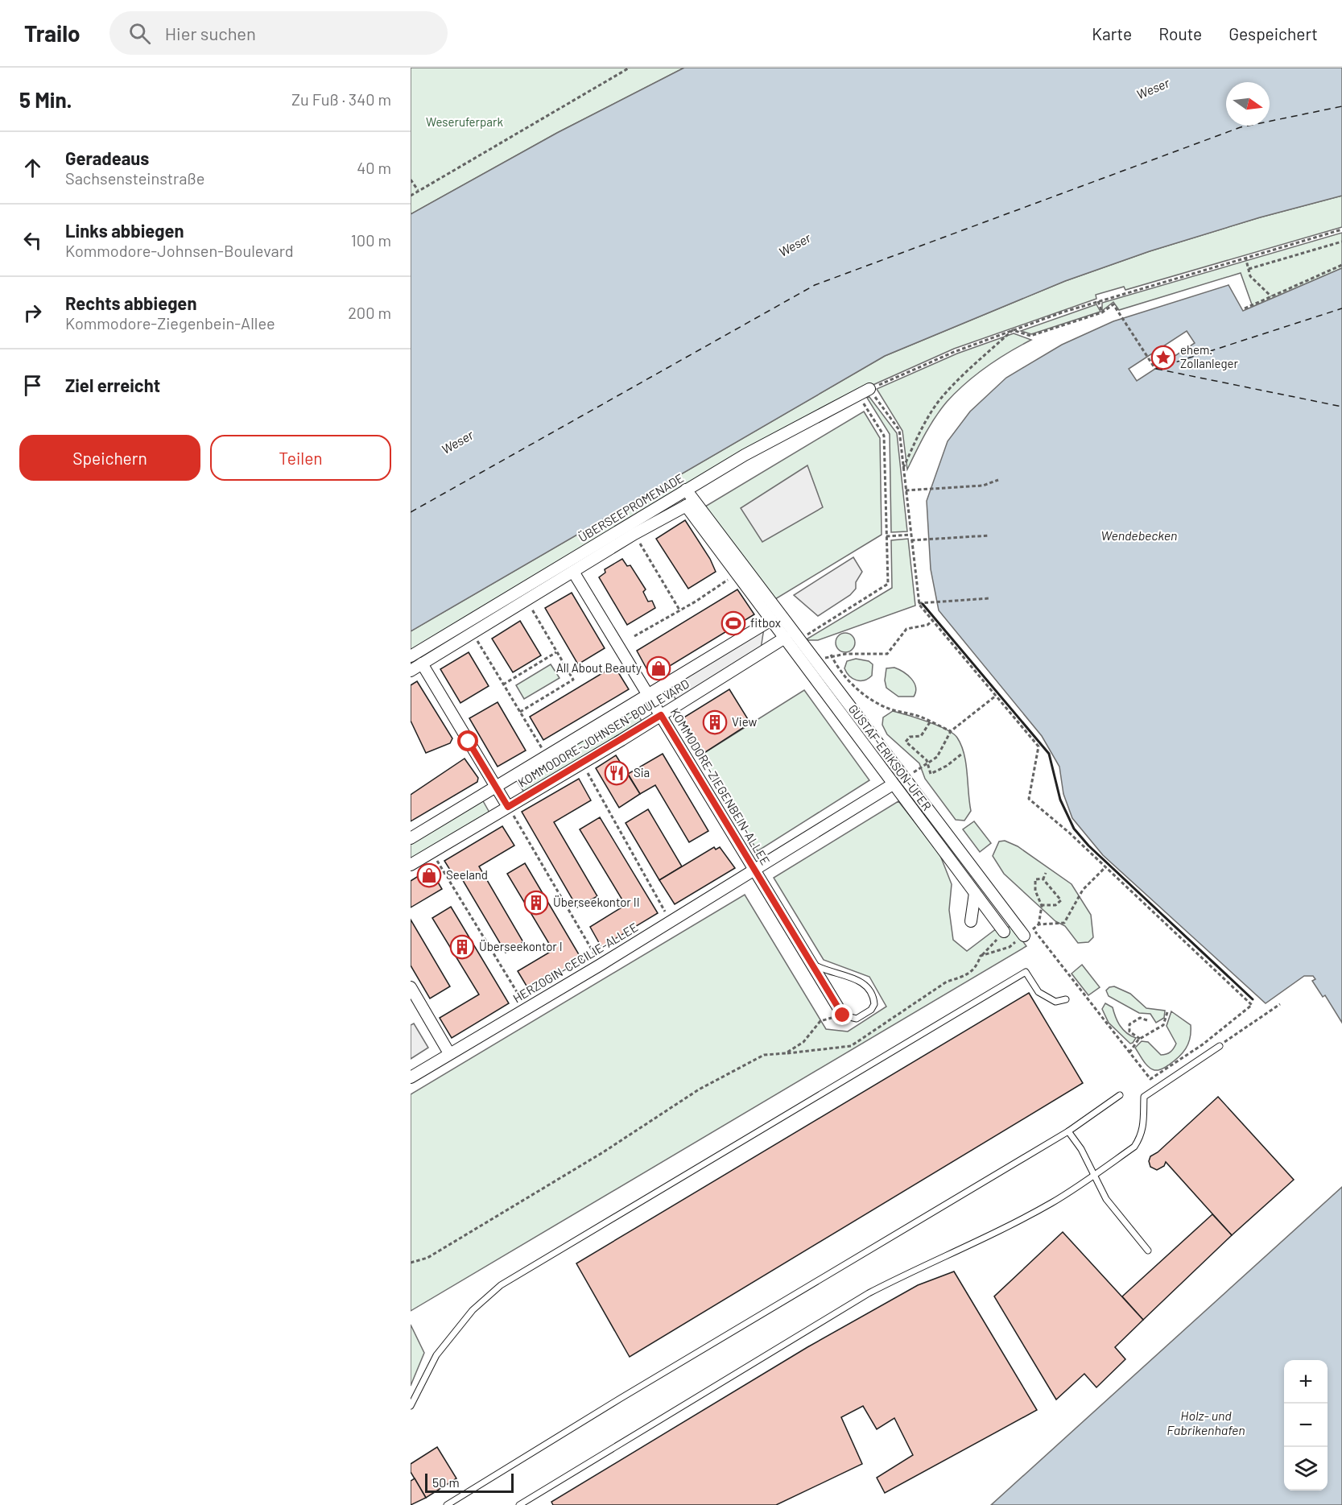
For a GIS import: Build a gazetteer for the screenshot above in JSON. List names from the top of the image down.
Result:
{
  "streets": {
    "street": [
      "ÜBERSEEPROMENADE",
      "KOMMODORE-JOHNSEN-BOULEVARD",
      "GUSTAF-ERIKSON-UFER",
      "KOMMODORE-ZIEGENBEIN-ALLEE",
      "HERZOGIN-CECILIE-ALLEE"
    ]
  },
  "crossings": [
    ["ÜBERSEEPROMENADE", "GUSTAF-ERIKSON-UFER"],
    ["ÜBERSEEPROMENADE", "KOMMODORE-ZIEGENBEIN-ALLEE"],
    ["KOMMODORE-JOHNSEN-BOULEVARD", "GUSTAF-ERIKSON-UFER"],
    ["KOMMODORE-JOHNSEN-BOULEVARD", "KOMMODORE-ZIEGENBEIN-ALLEE"],
    ["GUSTAF-ERIKSON-UFER", "HERZOGIN-CECILIE-ALLEE"],
    ["KOMMODORE-ZIEGENBEIN-ALLEE", "HERZOGIN-CECILIE-ALLEE"]
  ],
  "water": ["Weser", "Wendebecken", "Holz- und Fabrikenhafen"],
  "parks": ["Weseruferpark"],
  "places": {
    "place": ["ehem. Zollanleger"],
    "sports": ["fitbox"],
    "shop": ["All About Beauty", "Seeland"],
    "building": ["View", "Überseekontor II", "Überseekontor I"],
    "restaurant": ["Sia"]
  },
  "scale_bar": "50 m",
  "north": "right",
  "page": {
    "header": "Trailo",
    "search": "Hier suchen",
    "nav": ["Karte", "Route", "Gespeichert"],
    "heading": ["5 Min.", "Zu Fuß · 340 m"],
    "list": [
      ["Geradeaus", "Sachsensteinstraße", "40 m"],
      ["Links abbiegen", "Kommodore-Johnsen-Boulevard", "100 m"],
      ["Rechts abbiegen", "Kommodore-Ziegenbein-Allee", "200 m"],
      "Ziel erreicht"
    ],
    "buttons": ["Speichern", "Teilen"],
    "map_buttons": ["+", "−"],
    "scale": "50 m"
  }
}
